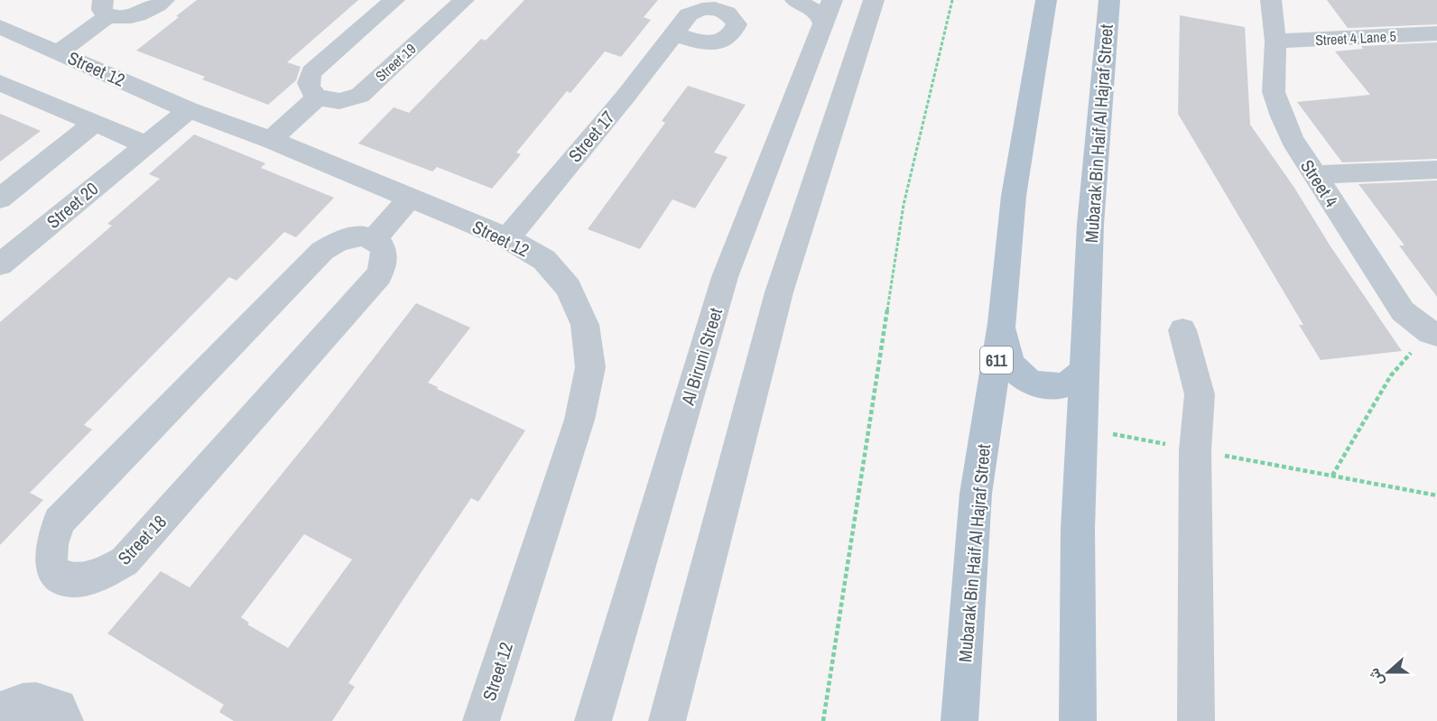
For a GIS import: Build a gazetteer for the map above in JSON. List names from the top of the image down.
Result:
{
  "streets": {
    "main road": ["Mubarak Bin Haif Al Hajraf Street", "611"],
    "street": [
      "Street 4 Lane 5",
      "Street 19",
      "Street 12",
      "Street 17",
      "Street 4",
      "Street 20",
      "Al Biruni Street",
      "Street 18"
    ]
  },
  "crossings": [
    ["Street 4 Lane 5", "Street 4"],
    ["Street 12", "Street 17"],
    ["Street 12", "Street 20"]
  ],
  "north": "left"
}
